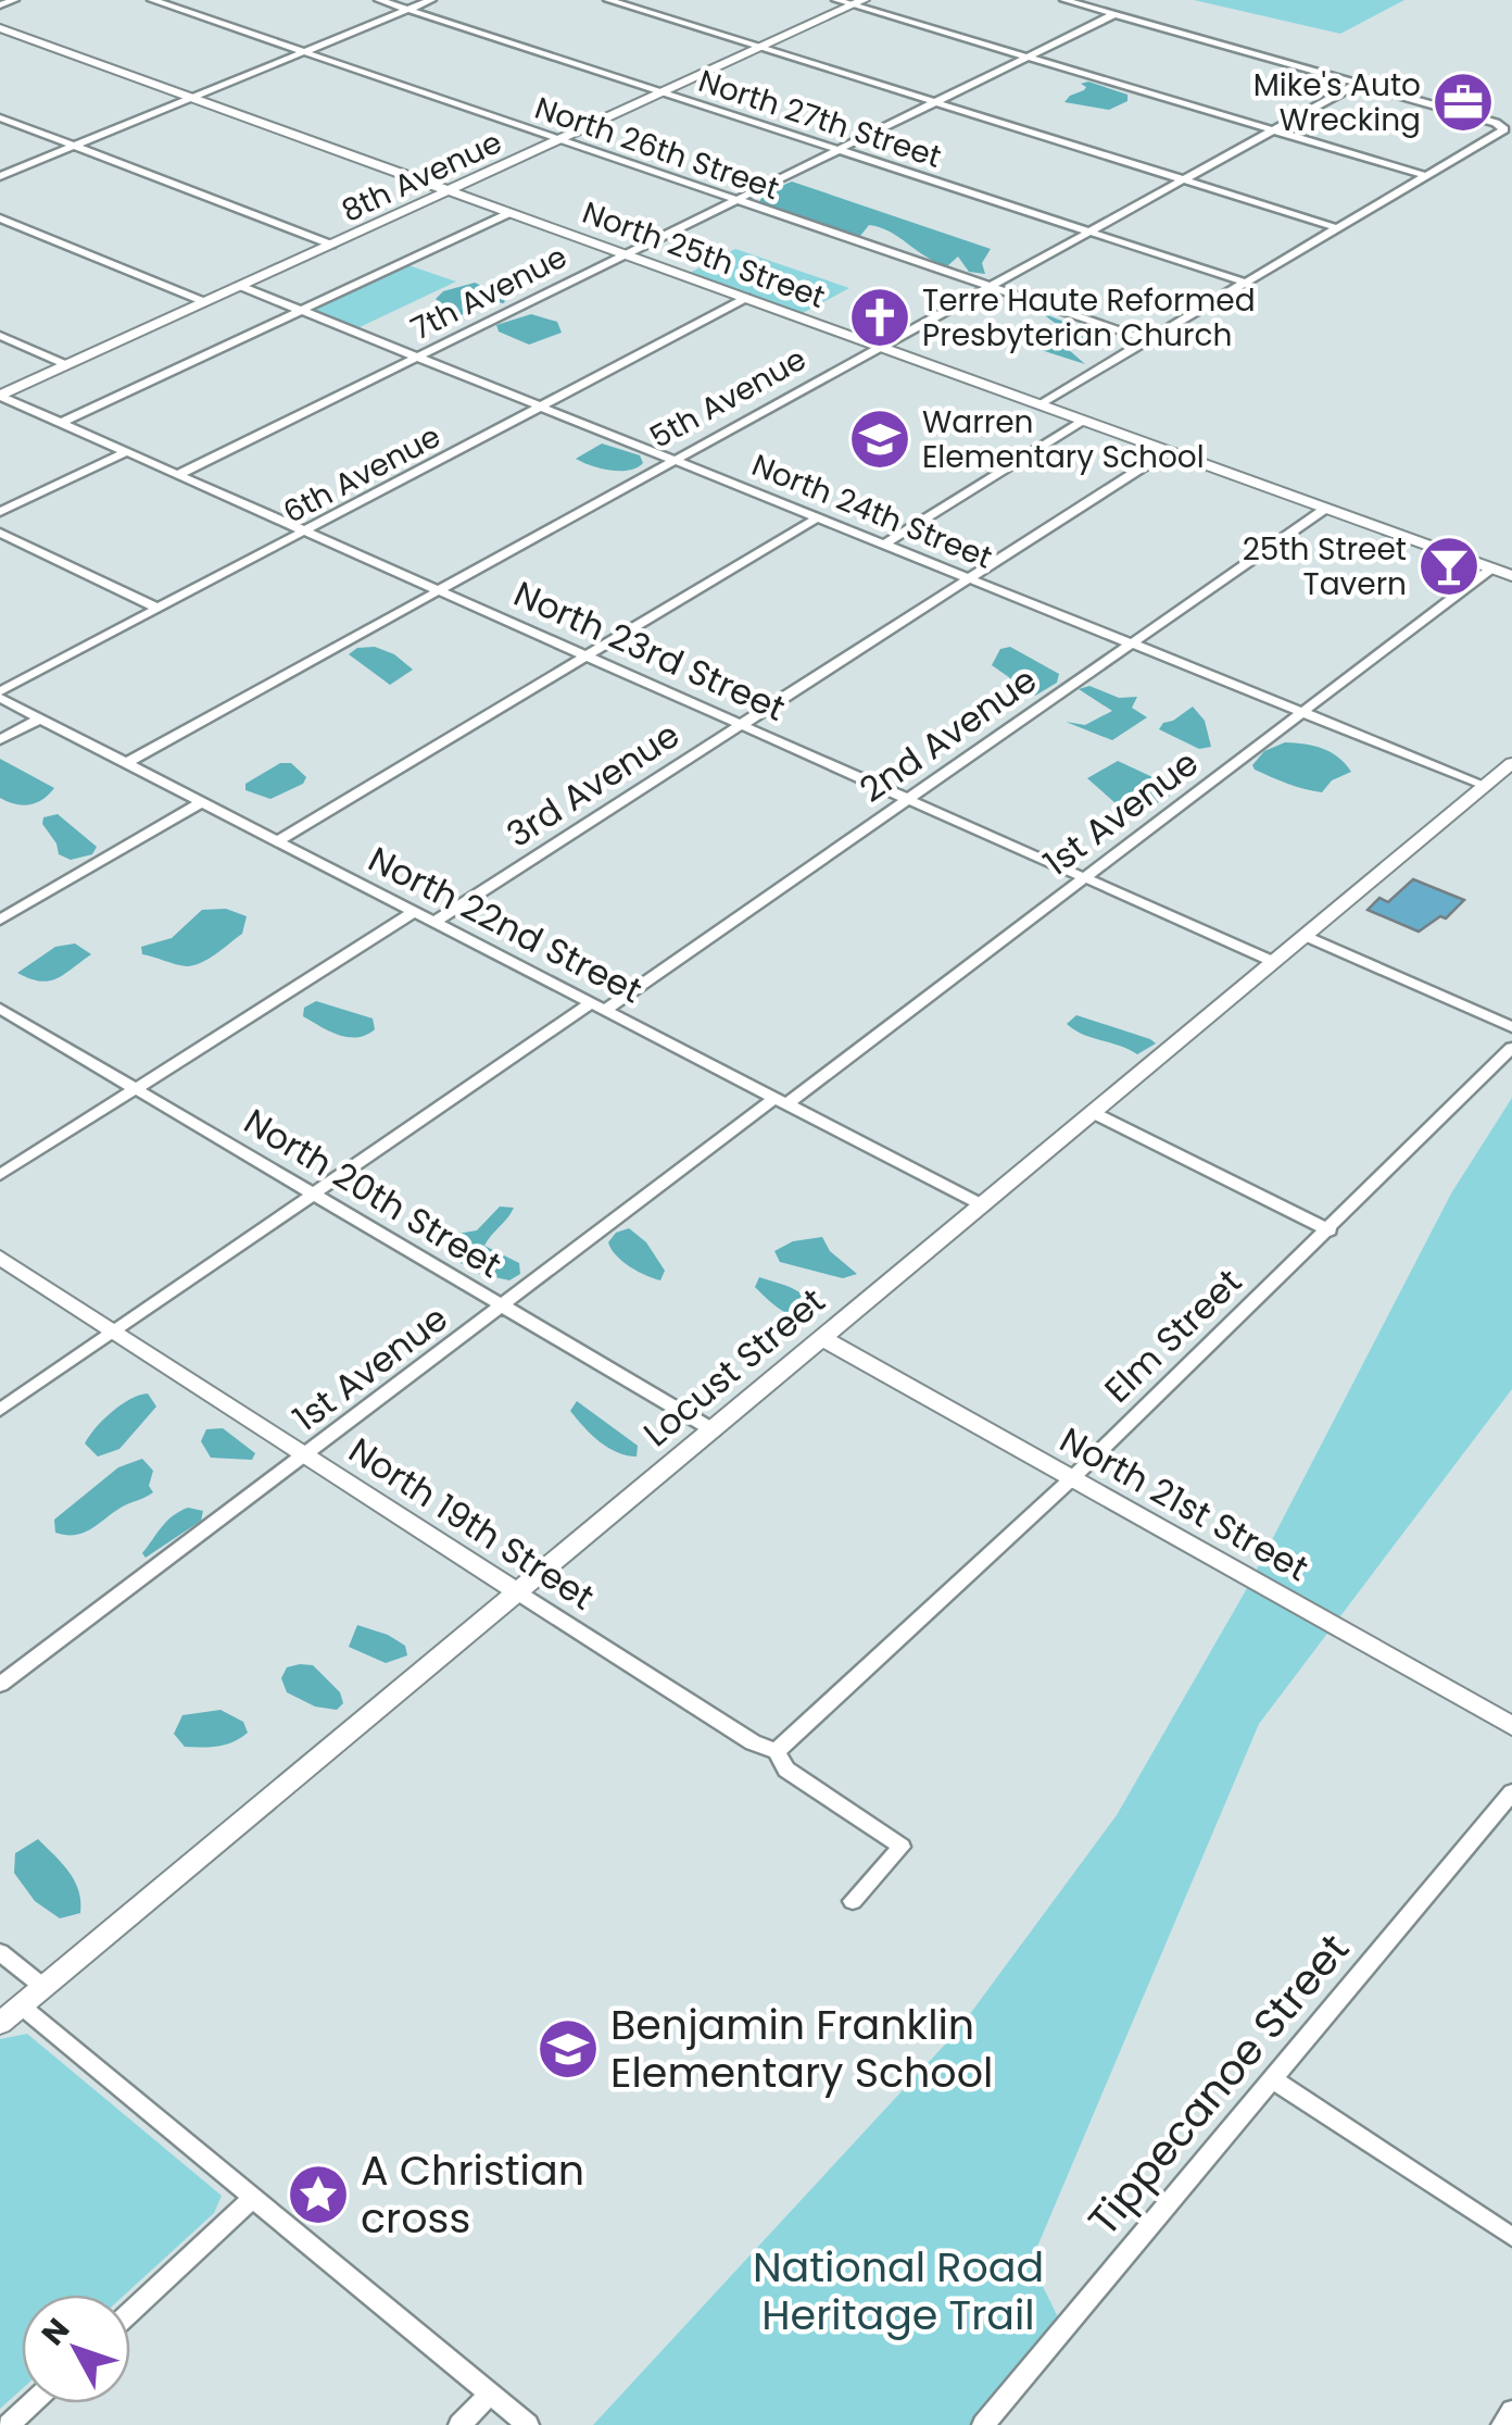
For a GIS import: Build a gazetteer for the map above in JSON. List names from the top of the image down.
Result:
{
  "streets": {
    "street": [
      "North 27th Street",
      "North 26th Street",
      "8th Avenue",
      "North 25th Street",
      "7th Avenue",
      "5th Avenue",
      "6th Avenue",
      "North 24th Street",
      "North 23rd Street",
      "2nd Avenue",
      "3rd Avenue",
      "1st Avenue",
      "North 22nd Street",
      "North 20th Street",
      "Elm Street",
      "Locust Street",
      "North 21st Street",
      "North 19th Street",
      "Tippecanoe Street"
    ]
  },
  "crossings": [
    ["North 27th Street", "8th Avenue"],
    ["North 27th Street", "7th Avenue"],
    ["North 27th Street", "5th Avenue"],
    ["North 26th Street", "8th Avenue"],
    ["North 26th Street", "7th Avenue"],
    ["North 26th Street", "5th Avenue"],
    ["8th Avenue", "North 25th Street"],
    ["8th Avenue", "North 24th Street"],
    ["8th Avenue", "North 23rd Street"],
    ["North 25th Street", "7th Avenue"],
    ["North 25th Street", "5th Avenue"],
    ["North 25th Street", "6th Avenue"],
    ["North 25th Street", "2nd Avenue"],
    ["North 25th Street", "3rd Avenue"],
    ["North 25th Street", "1st Avenue"],
    ["7th Avenue", "North 24th Street"],
    ["7th Avenue", "North 23rd Street"],
    ["5th Avenue", "North 24th Street"],
    ["5th Avenue", "North 23rd Street"],
    ["5th Avenue", "North 22nd Street"],
    ["6th Avenue", "North 24th Street"],
    ["6th Avenue", "North 23rd Street"],
    ["6th Avenue", "North 22nd Street"],
    ["North 24th Street", "2nd Avenue"],
    ["North 24th Street", "3rd Avenue"],
    ["North 24th Street", "1st Avenue"],
    ["North 24th Street", "Locust Street"],
    ["North 23rd Street", "2nd Avenue"],
    ["North 23rd Street", "3rd Avenue"],
    ["North 23rd Street", "1st Avenue"],
    ["North 23rd Street", "Locust Street"],
    ["2nd Avenue", "North 22nd Street"],
    ["2nd Avenue", "North 20th Street"],
    ["2nd Avenue", "North 19th Street"],
    ["3rd Avenue", "North 22nd Street"],
    ["1st Avenue", "North 22nd Street"],
    ["1st Avenue", "North 20th Street"],
    ["1st Avenue", "North 19th Street"],
    ["North 22nd Street", "Locust Street"],
    ["North 20th Street", "Locust Street"],
    ["Elm Street", "North 21st Street"],
    ["Elm Street", "North 19th Street"],
    ["Locust Street", "North 21st Street"],
    ["Locust Street", "North 19th Street"]
  ],
  "parks": ["National Road Heritage Trail"],
  "places": {
    "office": ["Mike's Auto Wrecking"],
    "church": ["Terre Haute Reformed Presbyterian Church"],
    "school or university": ["Warren Elementary School", "Benjamin Franklin Elementary School"],
    "bar": ["25th Street Tavern"],
    "place": ["A Christian cross"]
  },
  "north": "top left"
}
